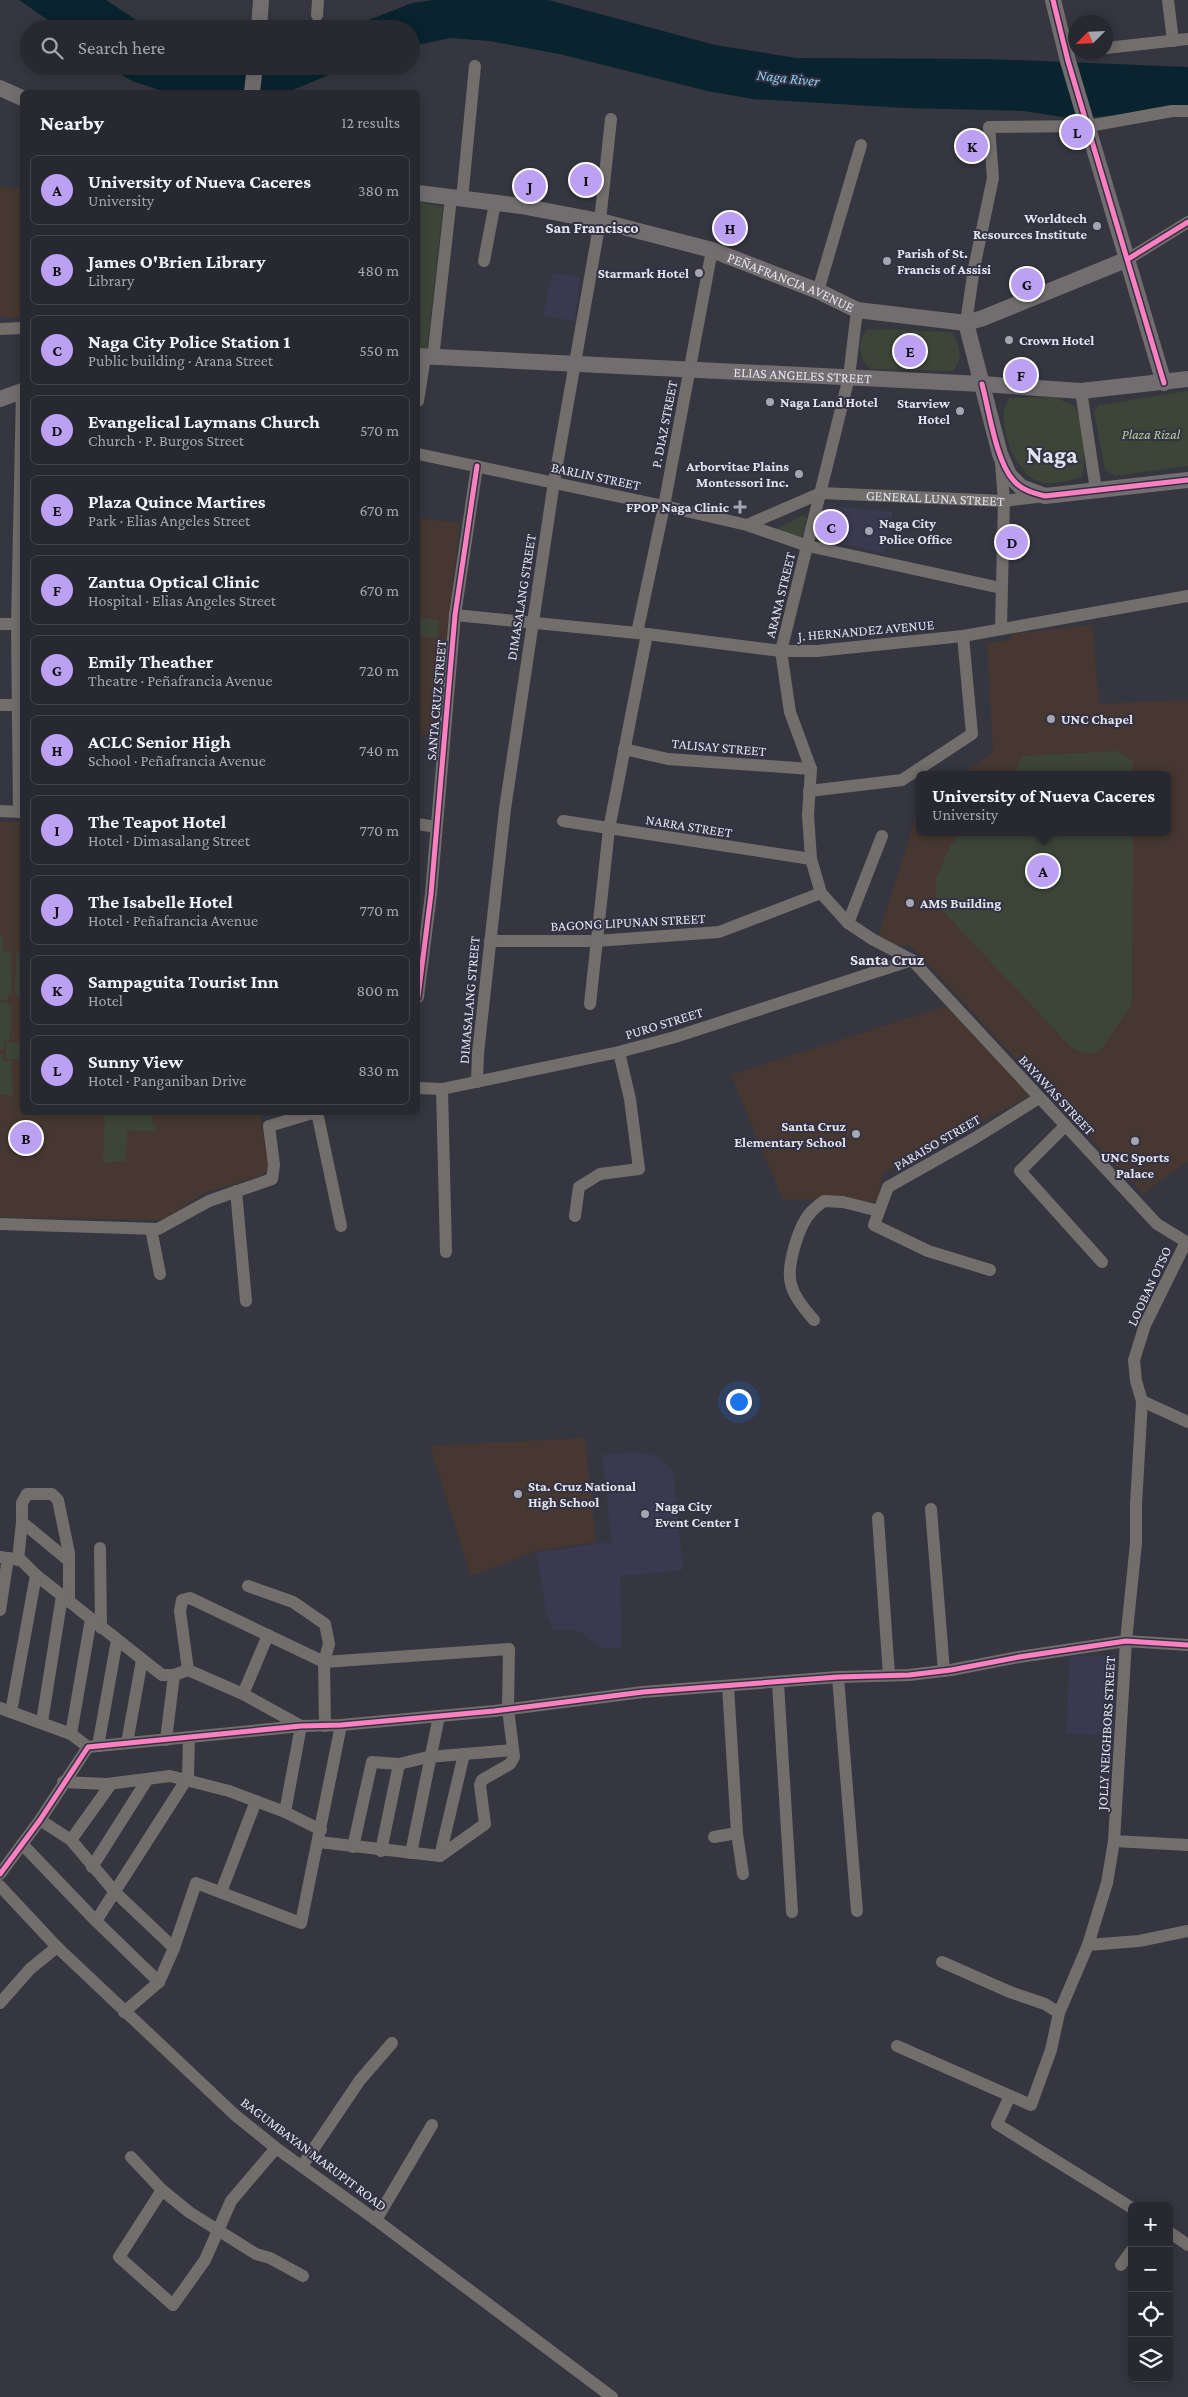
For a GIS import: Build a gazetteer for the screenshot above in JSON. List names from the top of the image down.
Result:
{
  "streets": {
    "main road": ["PEÑAFRANCIA AVENUE", "ELIAS ANGELES STREET", "GENERAL LUNA STREET"],
    "street": [
      "P. DIAZ STREET",
      "BARLIN STREET",
      "ARANA STREET",
      "DIMASALANG STREET",
      "J. HERNANDEZ AVENUE",
      "SANTA CRUZ STREET",
      "TALISAY STREET",
      "NARRA STREET",
      "BAGONG LIPUNAN STREET",
      "PURO STREET",
      "BAYAWAS STREET",
      "PARAISO STREET",
      "LOOBAN OTSO",
      "JOLLY NEIGHBORS STREET",
      "BAGUMBAYAN MARUPIT ROAD"
    ]
  },
  "crossings": [
    ["PEÑAFRANCIA AVENUE", "P. DIAZ STREET"],
    ["PEÑAFRANCIA AVENUE", "ARANA STREET"],
    ["PEÑAFRANCIA AVENUE", "DIMASALANG STREET"],
    ["ELIAS ANGELES STREET", "P. DIAZ STREET"],
    ["ELIAS ANGELES STREET", "ARANA STREET"],
    ["ELIAS ANGELES STREET", "DIMASALANG STREET"],
    ["P. DIAZ STREET", "BARLIN STREET"],
    ["P. DIAZ STREET", "J. HERNANDEZ AVENUE"],
    ["P. DIAZ STREET", "TALISAY STREET"],
    ["P. DIAZ STREET", "NARRA STREET"],
    ["P. DIAZ STREET", "BAGONG LIPUNAN STREET"],
    ["BARLIN STREET", "GENERAL LUNA STREET"],
    ["BARLIN STREET", "ARANA STREET"],
    ["BARLIN STREET", "DIMASALANG STREET"],
    ["BARLIN STREET", "SANTA CRUZ STREET"],
    ["GENERAL LUNA STREET", "ARANA STREET"],
    ["ARANA STREET", "J. HERNANDEZ AVENUE"],
    ["ARANA STREET", "TALISAY STREET"],
    ["ARANA STREET", "NARRA STREET"],
    ["ARANA STREET", "BAGONG LIPUNAN STREET"],
    ["ARANA STREET", "PURO STREET"],
    ["ARANA STREET", "BAYAWAS STREET"],
    ["DIMASALANG STREET", "J. HERNANDEZ AVENUE"],
    ["DIMASALANG STREET", "BAGONG LIPUNAN STREET"],
    ["DIMASALANG STREET", "PURO STREET"],
    ["J. HERNANDEZ AVENUE", "SANTA CRUZ STREET"],
    ["PURO STREET", "BAYAWAS STREET"],
    ["BAYAWAS STREET", "PARAISO STREET"],
    ["BAYAWAS STREET", "LOOBAN OTSO"],
    ["LOOBAN OTSO", "JOLLY NEIGHBORS STREET"]
  ],
  "districts": ["San Francisco", "Naga", "Santa Cruz"],
  "water": ["Naga River"],
  "parks": ["Plaza Rizal"],
  "places": {
    "other": [
      "Worldtech Resources Institute",
      "Parish of St. Francis of Assisi",
      "Starmark Hotel",
      "Crown Hotel",
      "Naga Land Hotel",
      "Starview Hotel",
      "Arborvitae Plains Montessori Inc.",
      "Naga City Police Office",
      "UNC Chapel",
      "AMS Building",
      "Santa Cruz Elementary School",
      "UNC Sports Palace",
      "Sta. Cruz National High School",
      "Naga City Event Center I"
    ],
    "health": ["FPOP Naga Clinic"]
  },
  "north": "bottom left",
  "page": {
    "search": "Search here",
    "heading": ["Nearby", "12 results"],
    "pins": [
      "L",
      "K",
      "I",
      "J",
      "H",
      "G",
      "E",
      "F",
      "C",
      "D",
      "A",
      "B"
    ],
    "list": [
      {
        "mark": "A",
        "name": "University of Nueva Caceres",
        "note": "University",
        "value": "380 m"
      },
      {
        "mark": "B",
        "name": "James O'Brien Library",
        "note": "Library",
        "value": "480 m"
      },
      {
        "mark": "C",
        "name": "Naga City Police Station 1",
        "note": "Public building · Arana Street",
        "value": "550 m"
      },
      {
        "mark": "D",
        "name": "Evangelical Laymans Church",
        "note": "Church · P. Burgos Street",
        "value": "570 m"
      },
      {
        "mark": "E",
        "name": "Plaza Quince Martires",
        "note": "Park · Elias Angeles Street",
        "value": "670 m"
      },
      {
        "mark": "F",
        "name": "Zantua Optical Clinic",
        "note": "Hospital · Elias Angeles Street",
        "value": "670 m"
      },
      {
        "mark": "G",
        "name": "Emily Theather",
        "note": "Theatre · Peñafrancia Avenue",
        "value": "720 m"
      },
      {
        "mark": "H",
        "name": "ACLC Senior High",
        "note": "School · Peñafrancia Avenue",
        "value": "740 m"
      },
      {
        "mark": "I",
        "name": "The Teapot Hotel",
        "note": "Hotel · Dimasalang Street",
        "value": "770 m"
      },
      {
        "mark": "J",
        "name": "The Isabelle Hotel",
        "note": "Hotel · Peñafrancia Avenue",
        "value": "770 m"
      },
      {
        "mark": "K",
        "name": "Sampaguita Tourist Inn",
        "note": "Hotel",
        "value": "800 m"
      },
      {
        "mark": "L",
        "name": "Sunny View",
        "note": "Hotel · Panganiban Drive",
        "value": "830 m"
      }
    ],
    "popup": ["University of Nueva Caceres", "University"],
    "map_buttons": ["+", "−"]
  }
}
